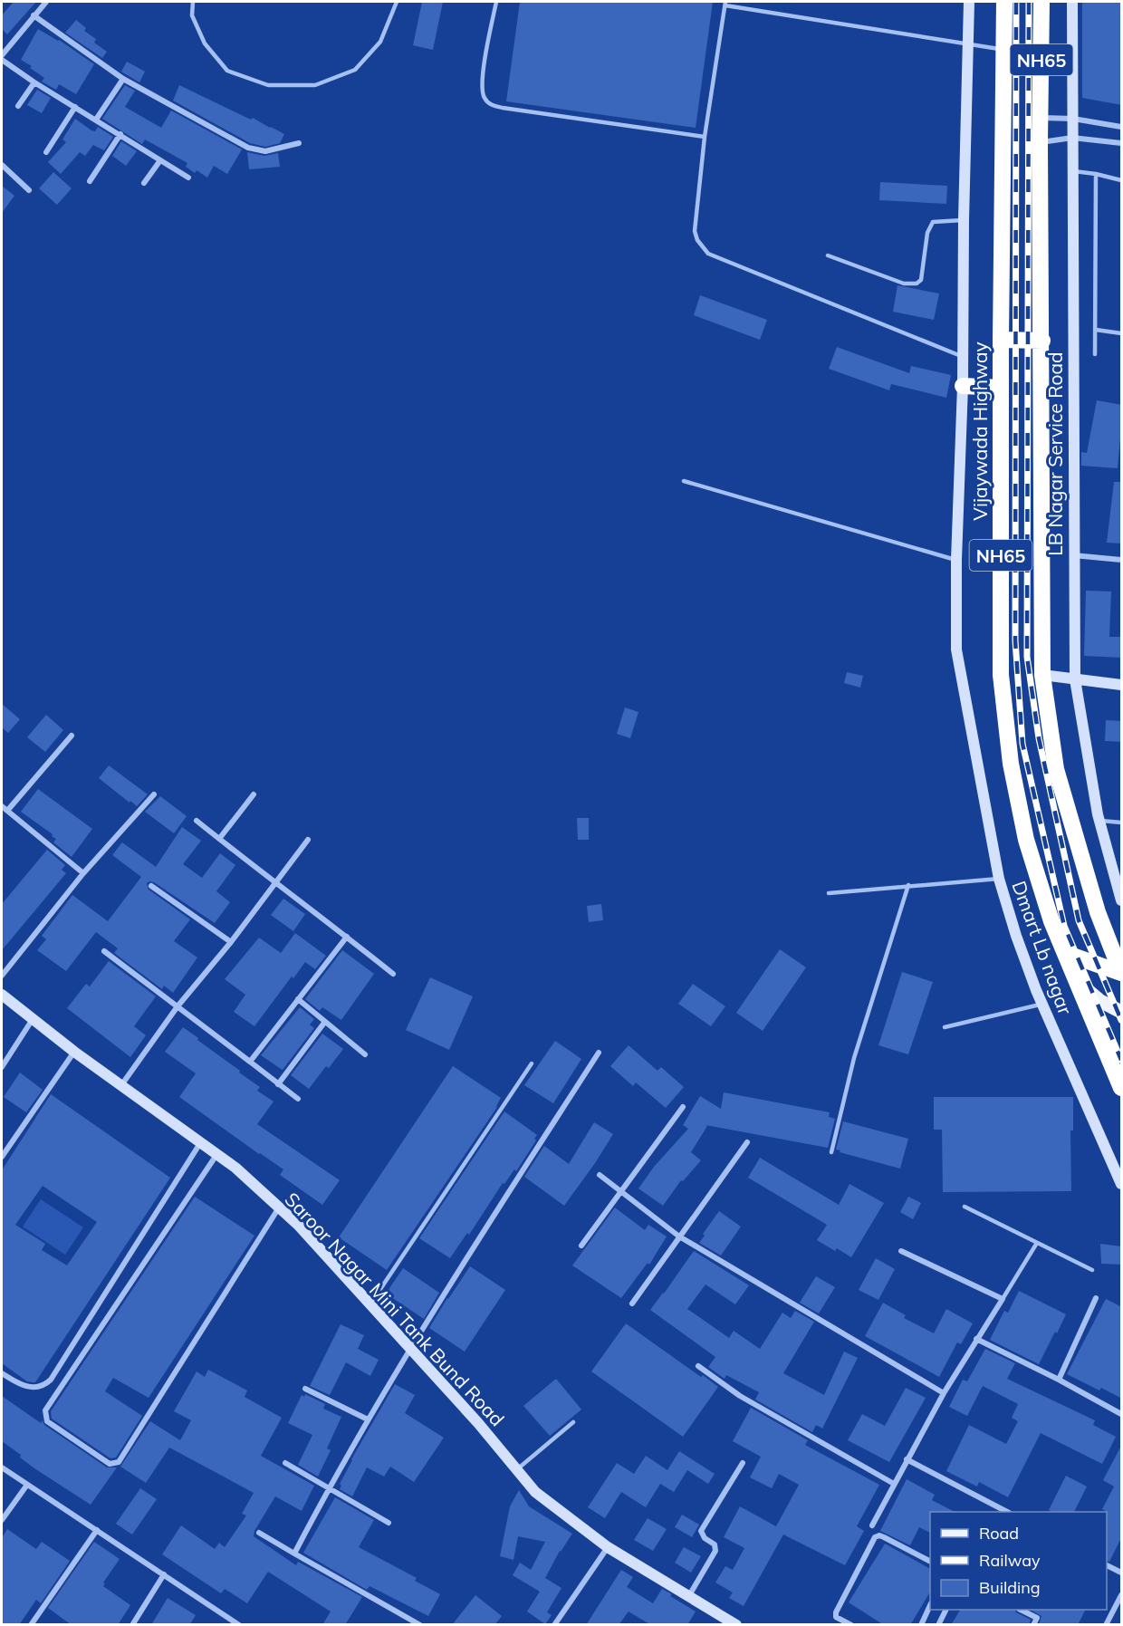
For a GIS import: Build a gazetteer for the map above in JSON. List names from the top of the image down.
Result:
{
  "streets": {
    "highway": ["NH65", "Vijaywada Highway"],
    "street": ["LB Nagar Service Road", "Dmart Lb nagar", "Saroor Nagar Mini Tank Bund Road"]
  },
  "legend": ["Road", "Railway", "Building"]
}
